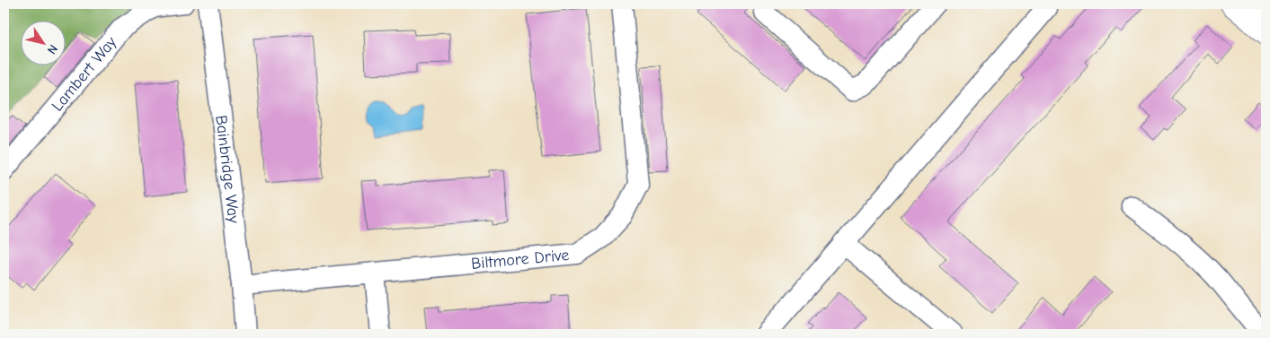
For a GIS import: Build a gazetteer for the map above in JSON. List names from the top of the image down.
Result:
{
  "streets": {
    "street": ["Lambert Way", "Bainbridge Way", "Biltmore Drive"]
  },
  "crossings": [
    ["Bainbridge Way", "Biltmore Drive"]
  ],
  "north": "bottom right"
}
